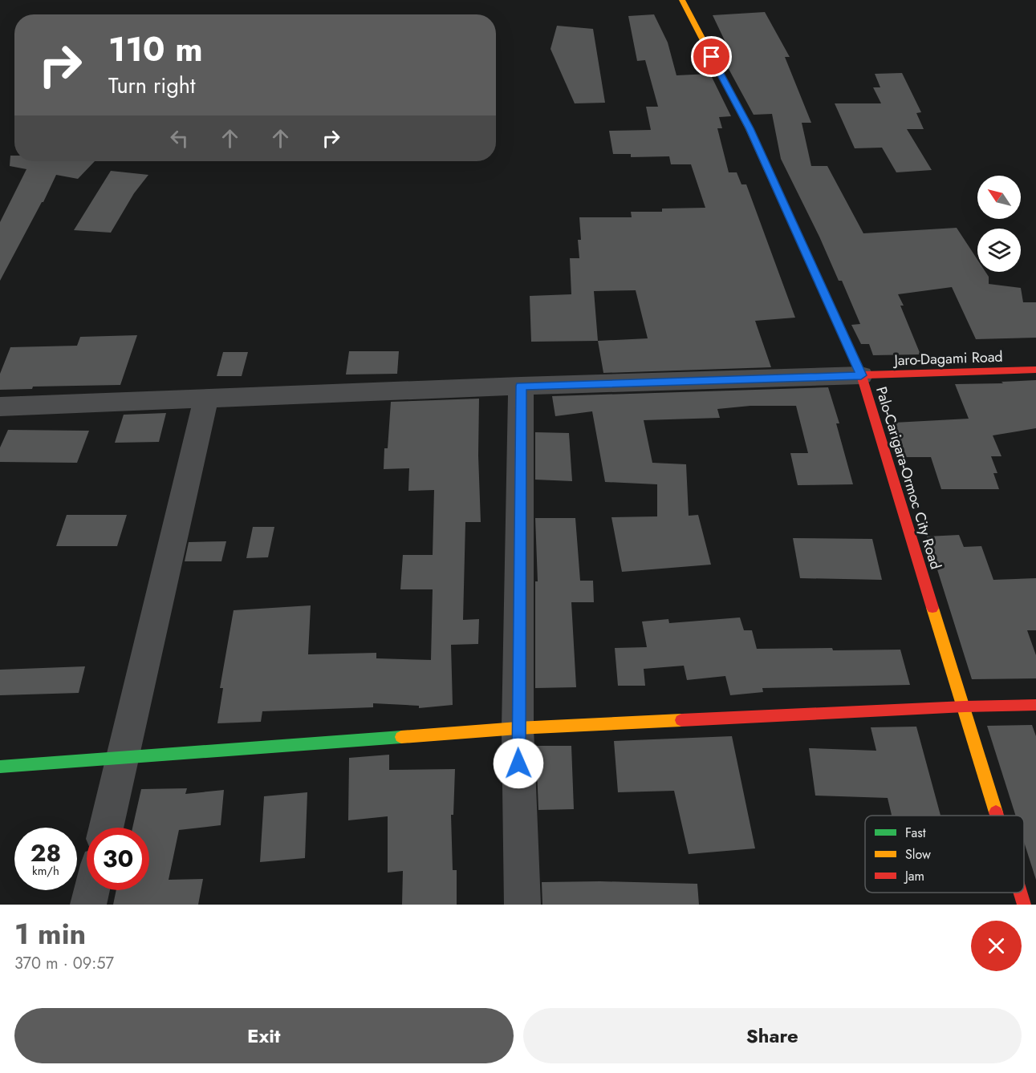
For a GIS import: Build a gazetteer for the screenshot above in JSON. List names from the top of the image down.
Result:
{
  "streets": {
    "main road": ["Jaro-Dagami Road", "Palo-Carigara-Ormoc City Road"]
  },
  "crossings": [
    ["Jaro-Dagami Road", "Palo-Carigara-Ormoc City Road"]
  ],
  "legend": ["Fast", "Slow", "Jam"],
  "north": "top left",
  "page": {
    "turn": ["110 m", "Turn right"],
    "speed": "28 km/h",
    "limit": "30",
    "heading": ["1 min", "370 m · 09:57"],
    "buttons": ["Exit", "Share"]
  }
}
